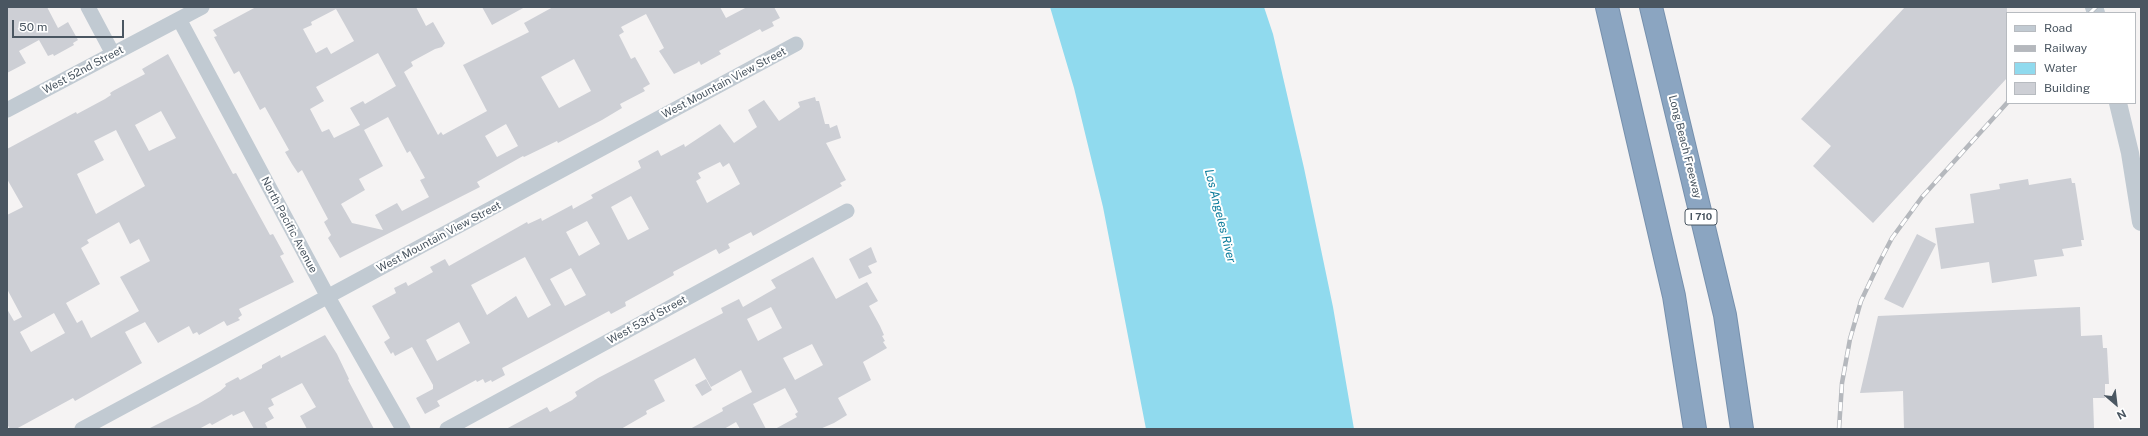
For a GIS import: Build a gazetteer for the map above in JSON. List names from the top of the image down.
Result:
{
  "streets": {
    "highway": ["Long Beach Freeway", "I 710"],
    "street": [
      "West 52nd Street",
      "West Mountain View Street",
      "North Pacific Avenue",
      "West 53rd Street"
    ]
  },
  "crossings": [
    ["West 52nd Street", "North Pacific Avenue"],
    ["West Mountain View Street", "North Pacific Avenue"]
  ],
  "water": ["Los Angeles River"],
  "legend": [
    "Road",
    "Railway",
    "Water",
    "Building"
  ],
  "scale_bar": "50 m",
  "north": "bottom right"
}
